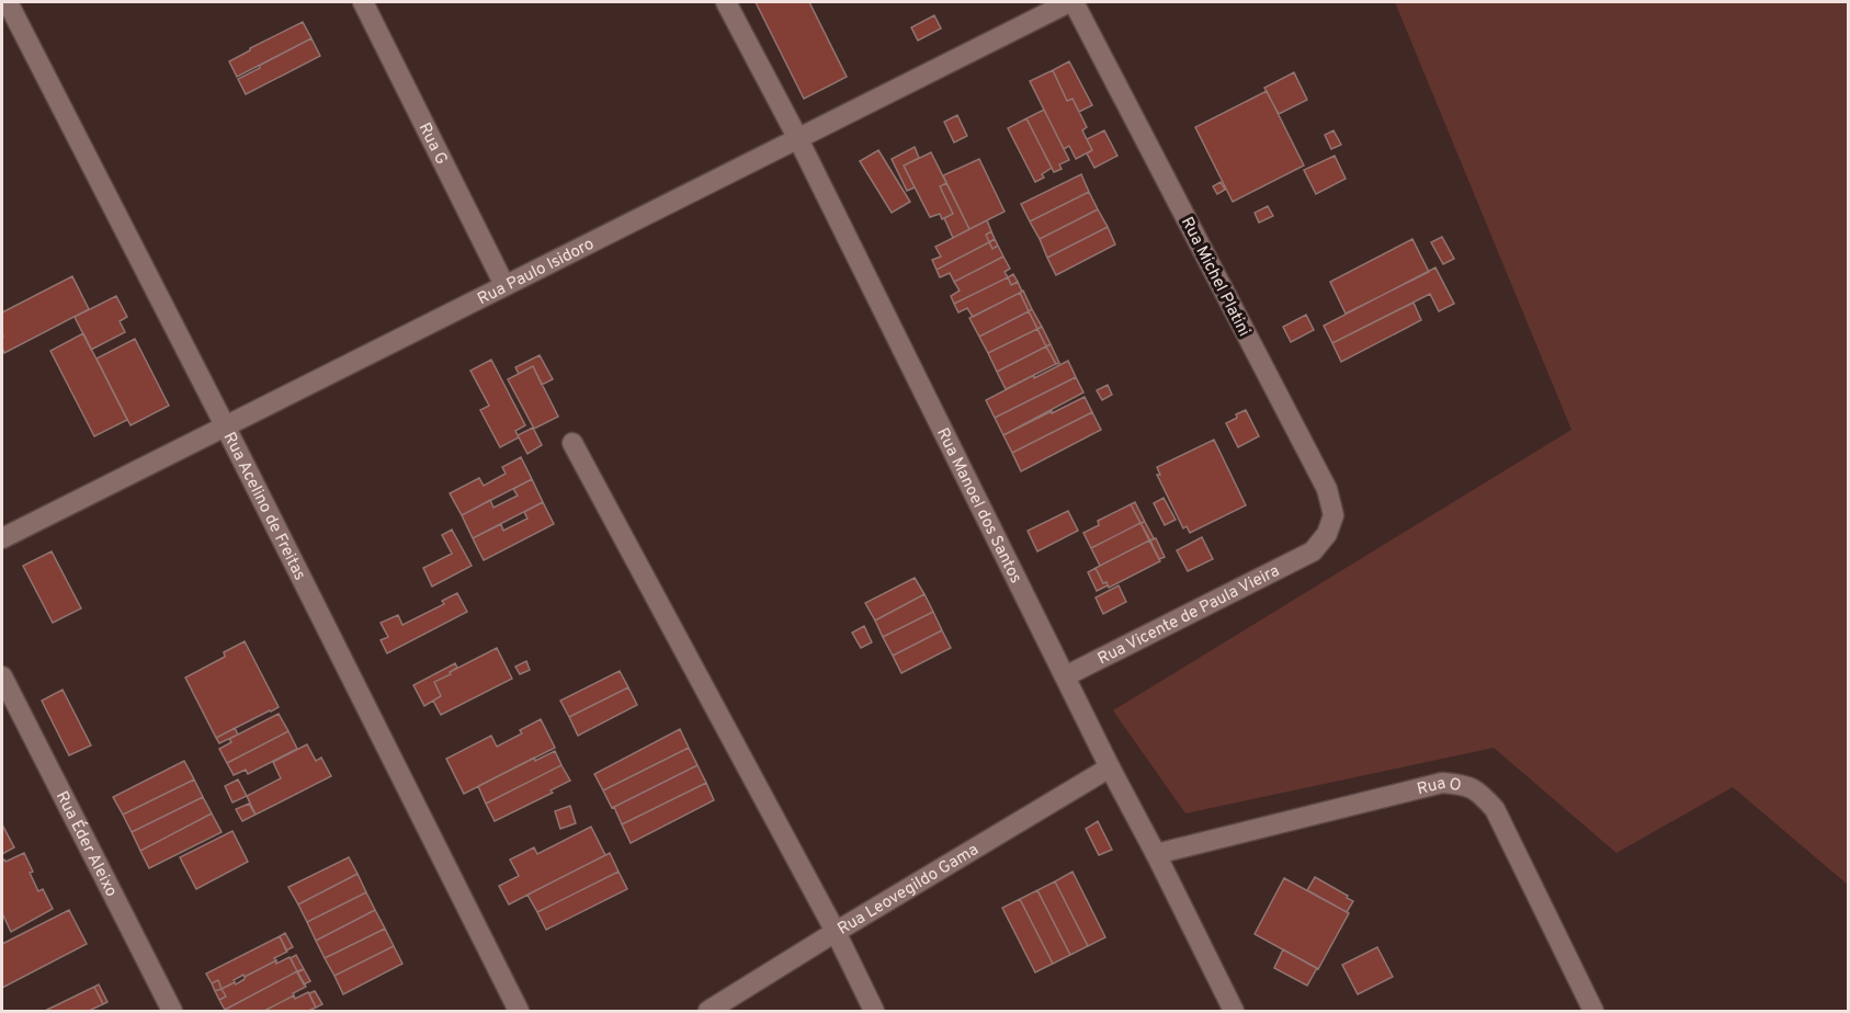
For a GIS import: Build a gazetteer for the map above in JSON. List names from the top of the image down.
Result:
{
  "streets": {
    "street": [
      "Rua G",
      "Rua Paulo Isidoro",
      "Rua Michel Platini",
      "Rua Acelino de Freitas",
      "Rua Manoel dos Santos",
      "Rua Vicente de Paula Vieira",
      "Rua O",
      "Rua Éder Aleixo",
      "Rua Leovegildo Gama"
    ]
  },
  "crossings": [
    ["Rua G", "Rua Paulo Isidoro"],
    ["Rua Paulo Isidoro", "Rua Michel Platini"],
    ["Rua Paulo Isidoro", "Rua Acelino de Freitas"],
    ["Rua Paulo Isidoro", "Rua Manoel dos Santos"],
    ["Rua Michel Platini", "Rua Vicente de Paula Vieira"],
    ["Rua Manoel dos Santos", "Rua Vicente de Paula Vieira"],
    ["Rua Manoel dos Santos", "Rua O"],
    ["Rua Manoel dos Santos", "Rua Leovegildo Gama"]
  ]
}
